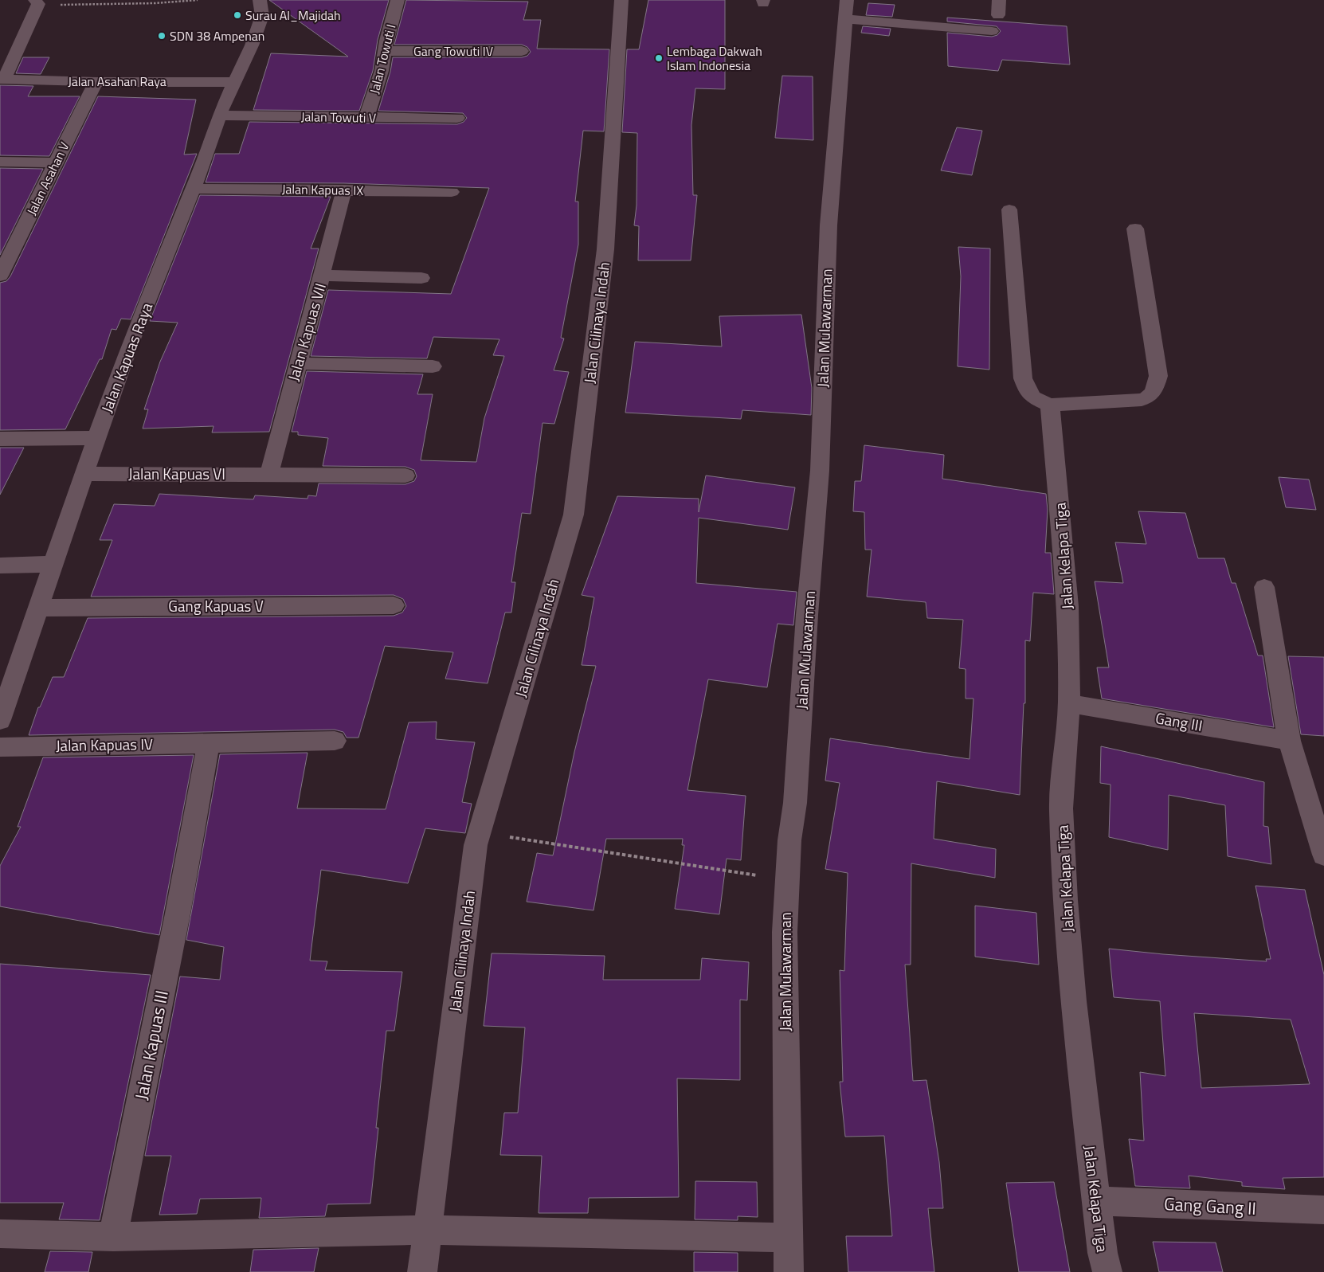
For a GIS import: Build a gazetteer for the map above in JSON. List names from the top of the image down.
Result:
{
  "streets": {
    "street": [
      "Gang Towuti IV",
      "Jalan Towuti I",
      "Jalan Asahan Raya",
      "Jalan Towuti V",
      "Jalan Asahan V",
      "Jalan Kapuas IX",
      "Jalan Cilinaya Indah",
      "Jalan Mulawarman",
      "Jalan Kapuas VII",
      "Jalan Kapuas Raya",
      "Jalan Kapuas VI",
      "Jalan Kelapa Tiga",
      "Gang Kapuas V",
      "Gang III",
      "Jalan Kapuas IV",
      "Jalan Kapuas III",
      "Gang Gang II"
    ]
  },
  "crossings": [
    ["Gang Towuti IV", "Jalan Towuti I"],
    ["Jalan Towuti I", "Jalan Towuti V"],
    ["Jalan Asahan Raya", "Jalan Asahan V"],
    ["Jalan Asahan Raya", "Jalan Kapuas Raya"],
    ["Jalan Towuti V", "Jalan Kapuas Raya"],
    ["Jalan Kapuas IX", "Jalan Kapuas VII"],
    ["Jalan Kapuas IX", "Jalan Kapuas Raya"],
    ["Jalan Kapuas VII", "Jalan Kapuas VI"],
    ["Jalan Kapuas Raya", "Jalan Kapuas VI"],
    ["Jalan Kapuas Raya", "Gang Kapuas V"],
    ["Jalan Kelapa Tiga", "Gang III"],
    ["Jalan Kelapa Tiga", "Gang Gang II"],
    ["Jalan Kapuas IV", "Jalan Kapuas III"]
  ],
  "places": ["Surau Al_Majidah", "SDN 38 Ampenan", "Lembaga Dakwah Islam Indonesia"]
}
